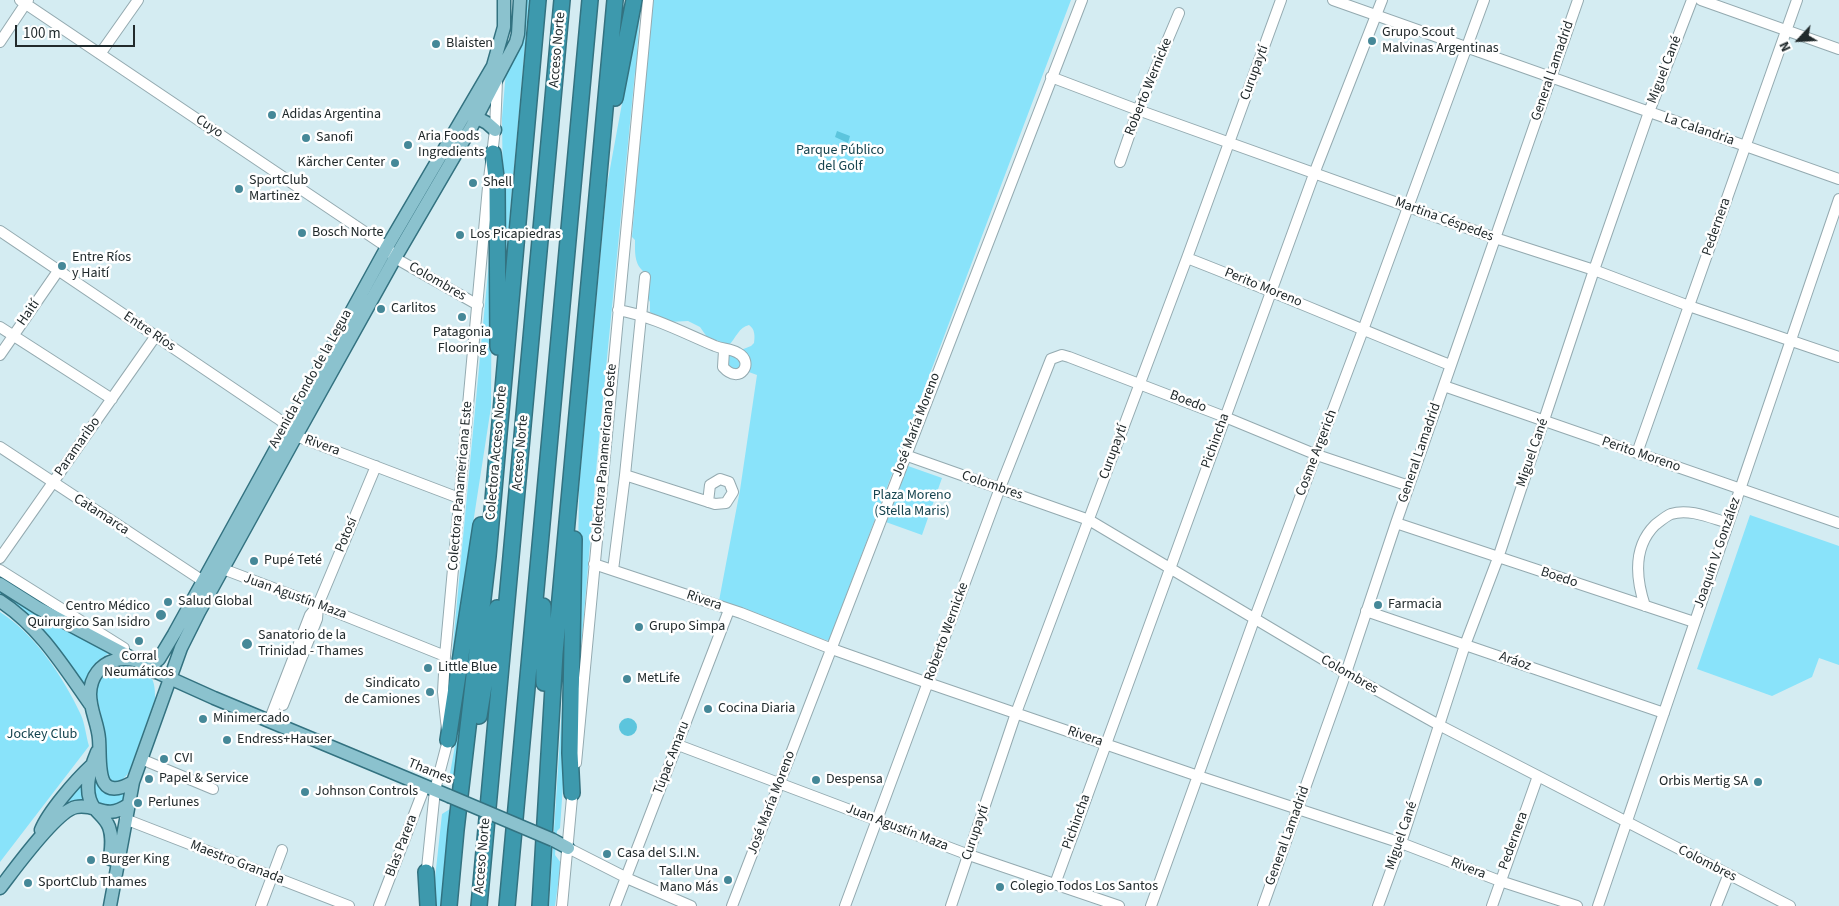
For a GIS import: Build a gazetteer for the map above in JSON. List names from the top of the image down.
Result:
{
  "streets": {
    "highway": ["Acceso Norte", "Colectora Acceso Norte"],
    "main road": ["Avenida Fondo de la Legua", "Thames"],
    "street": [
      "Miguel Cané",
      "General Lamadrid",
      "Curupaytí",
      "Roberto Wernicke",
      "Cuyo",
      "La Calandria",
      "Martina Céspedes",
      "Pedernera",
      "Colombres",
      "Perito Moreno",
      "Haití",
      "Entre Ríos",
      "Boedo",
      "José María Moreno",
      "Pichincha",
      "Rivera",
      "Paramaribo",
      "Colectora Panamericana Oeste",
      "Cosme Argerich",
      "Colectora Panamericana Este",
      "Catamarca",
      "Potosí",
      "Joaquín V. González",
      "Juan Agustín Maza",
      "Aráoz",
      "Túpac Amaru",
      "Blas Parera",
      "Maestro Granada"
    ]
  },
  "crossings": [
    ["Miguel Cané", "La Calandria"],
    ["Miguel Cané", "Martina Céspedes"],
    ["Miguel Cané", "Colombres"],
    ["Miguel Cané", "Perito Moreno"],
    ["Miguel Cané", "Boedo"],
    ["Miguel Cané", "Rivera"],
    ["Miguel Cané", "Aráoz"],
    ["General Lamadrid", "La Calandria"],
    ["General Lamadrid", "Martina Céspedes"],
    ["General Lamadrid", "Colombres"],
    ["General Lamadrid", "Perito Moreno"],
    ["General Lamadrid", "Boedo"],
    ["General Lamadrid", "Rivera"],
    ["General Lamadrid", "Aráoz"],
    ["Curupaytí", "Martina Céspedes"],
    ["Curupaytí", "Colombres"],
    ["Curupaytí", "Perito Moreno"],
    ["Curupaytí", "Boedo"],
    ["Curupaytí", "Rivera"],
    ["Curupaytí", "Juan Agustín Maza"],
    ["Roberto Wernicke", "Martina Céspedes"],
    ["Roberto Wernicke", "Colombres"],
    ["Roberto Wernicke", "Boedo"],
    ["Roberto Wernicke", "Rivera"],
    ["Roberto Wernicke", "Juan Agustín Maza"],
    ["Cuyo", "Colombres"],
    ["Cuyo", "Avenida Fondo de la Legua"],
    ["La Calandria", "Pedernera"],
    ["La Calandria", "Pichincha"],
    ["La Calandria", "Cosme Argerich"],
    ["Martina Céspedes", "Pedernera"],
    ["Martina Céspedes", "José María Moreno"],
    ["Martina Céspedes", "Pichincha"],
    ["Martina Céspedes", "Cosme Argerich"],
    ["Martina Céspedes", "Joaquín V. González"],
    ["Pedernera", "Colombres"],
    ["Pedernera", "Perito Moreno"],
    ["Pedernera", "Rivera"],
    ["Colombres", "Avenida Fondo de la Legua"],
    ["Colombres", "José María Moreno"],
    ["Colombres", "Pichincha"],
    ["Colombres", "Cosme Argerich"],
    ["Colombres", "Colectora Panamericana Este"],
    ["Colombres", "Joaquín V. González"],
    ["Perito Moreno", "Pichincha"],
    ["Perito Moreno", "Cosme Argerich"],
    ["Perito Moreno", "Joaquín V. González"],
    ["Haití", "Entre Ríos"],
    ["Entre Ríos", "Avenida Fondo de la Legua"],
    ["Entre Ríos", "Rivera"],
    ["Entre Ríos", "Paramaribo"],
    ["Avenida Fondo de la Legua", "Rivera"],
    ["Avenida Fondo de la Legua", "Colectora Panamericana Este"],
    ["Avenida Fondo de la Legua", "Catamarca"],
    ["Avenida Fondo de la Legua", "Juan Agustín Maza"],
    ["Avenida Fondo de la Legua", "Thames"],
    ["Boedo", "Pichincha"],
    ["Boedo", "Cosme Argerich"],
    ["Boedo", "Joaquín V. González"],
    ["José María Moreno", "Rivera"],
    ["José María Moreno", "Juan Agustín Maza"],
    ["Pichincha", "Rivera"],
    ["Pichincha", "Juan Agustín Maza"],
    ["Rivera", "Colectora Panamericana Oeste"],
    ["Rivera", "Cosme Argerich"],
    ["Rivera", "Colectora Panamericana Este"],
    ["Rivera", "Potosí"],
    ["Rivera", "Túpac Amaru"],
    ["Paramaribo", "Catamarca"],
    ["Colectora Panamericana Oeste", "Thames"],
    ["Colectora Panamericana Este", "Juan Agustín Maza"],
    ["Colectora Panamericana Este", "Thames"],
    ["Colectora Panamericana Este", "Blas Parera"],
    ["Potosí", "Juan Agustín Maza"],
    ["Potosí", "Thames"],
    ["Joaquín V. González", "Aráoz"],
    ["Juan Agustín Maza", "Túpac Amaru"],
    ["Túpac Amaru", "Thames"],
    ["Thames", "Blas Parera"]
  ],
  "parks": ["Parque Público del Golf", "Plaza Moreno (Stella Maris)", "Jockey Club"],
  "places": [
    "Grupo Scout Malvinas Argentinas",
    "Blaisten",
    "Adidas Argentina",
    "Sanofi",
    "Aria Foods Ingredients",
    "Kärcher Center",
    "Shell",
    "SportClub Martinez",
    "Bosch Norte",
    "Los Picapiedras",
    "Entre Ríos y Haití",
    "Carlitos",
    "Patagonia Flooring",
    "Pupé Teté",
    "Salud Global",
    "Farmacia",
    "Centro Médico Quirurgico San Isidro",
    "Grupo Simpa",
    "Corral Neumáticos",
    "Sanatorio de la Trinidad - Thames",
    "Little Blue",
    "MetLife",
    "Sindicato de Camiones",
    "Cocina Diaria",
    "Minimercado",
    "Endress+Hauser",
    "CVI",
    "Papel & Service",
    "Despensa",
    "Orbis Mertig SA",
    "Johnson Controls",
    "Perlunes",
    "Casa del S.I.N.",
    "Burger King",
    "Taller Una Mano Más",
    "SportClub Thames",
    "Colegio Todos Los Santos"
  ],
  "scale_bar": "100 m",
  "north": "bottom left"
}
